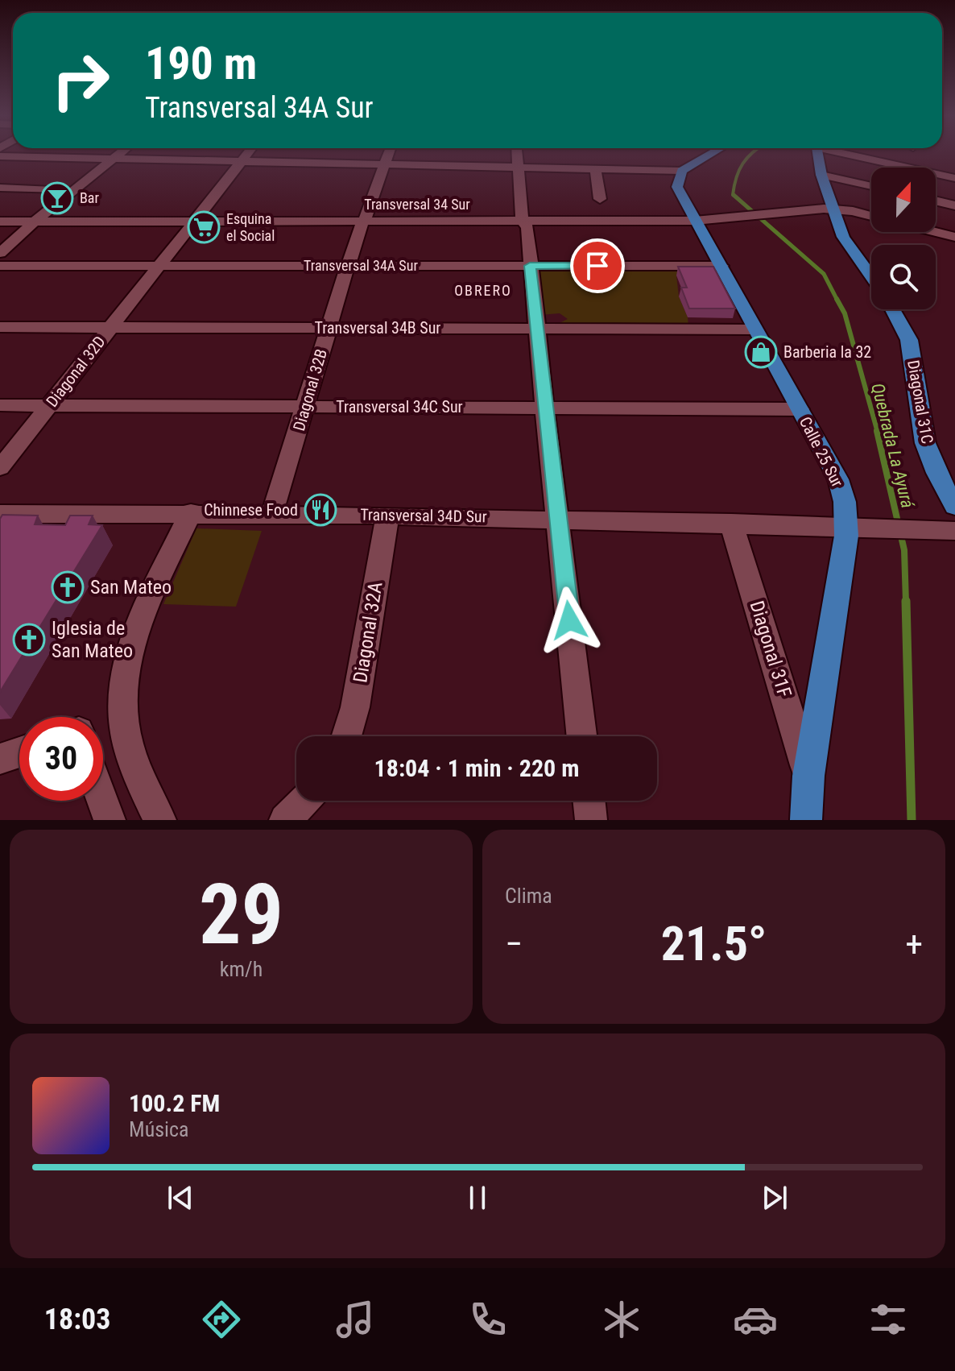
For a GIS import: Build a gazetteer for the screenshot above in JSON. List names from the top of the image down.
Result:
{
  "streets": {
    "main road": ["Diagonal 31C", "Calle 25 Sur"],
    "street": [
      "Transversal 34 Sur",
      "Transversal 34A Sur",
      "Transversal 34B Sur",
      "Diagonal 32D",
      "Diagonal 32B",
      "Transversal 34C Sur",
      "Transversal 34D Sur",
      "Diagonal 32A",
      "Diagonal 31F"
    ]
  },
  "crossings": [
    ["Transversal 34 Sur", "Diagonal 32D"],
    ["Transversal 34 Sur", "Diagonal 32B"],
    ["Transversal 34 Sur", "Calle 25 Sur"],
    ["Transversal 34A Sur", "Diagonal 32D"],
    ["Transversal 34A Sur", "Diagonal 32B"],
    ["Transversal 34A Sur", "Calle 25 Sur"],
    ["Transversal 34B Sur", "Diagonal 32D"],
    ["Transversal 34B Sur", "Diagonal 32B"],
    ["Transversal 34B Sur", "Calle 25 Sur"],
    ["Diagonal 32D", "Transversal 34C Sur"],
    ["Diagonal 32B", "Transversal 34C Sur"],
    ["Diagonal 32B", "Transversal 34D Sur"],
    ["Transversal 34C Sur", "Calle 25 Sur"],
    ["Calle 25 Sur", "Transversal 34D Sur"],
    ["Calle 25 Sur", "Diagonal 31F"],
    ["Transversal 34D Sur", "Diagonal 32A"],
    ["Transversal 34D Sur", "Diagonal 31F"]
  ],
  "districts": ["OBRERO"],
  "water": ["Quebrada La Ayurá"],
  "places": {
    "bar": ["Bar"],
    "supermarket": ["Esquina el Social"],
    "shop": ["Barberia la 32"],
    "restaurant": ["Chinnese Food"],
    "church": ["San Mateo", "Iglesia de San Mateo"]
  },
  "north": "top",
  "page": {
    "turn": ["190 m", "Transversal 34A Sur"],
    "limit": "30",
    "trip": "18:04 · 1 min · 220 m",
    "tile": [
      ["29", "km/h"],
      "Clima"
    ],
    "heat": ["−", "21.5°", "+"],
    "song": ["100.2 FM", "Música"],
    "tabs": "18:03"
  }
}
